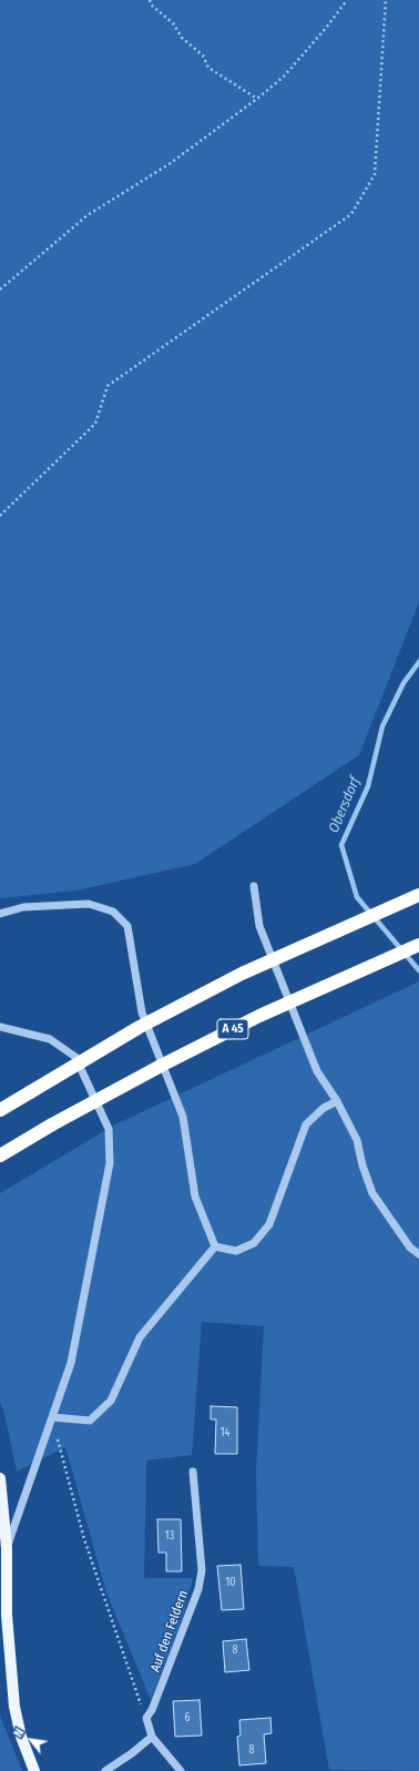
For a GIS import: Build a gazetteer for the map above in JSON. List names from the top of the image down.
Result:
{
  "streets": {
    "highway": ["A 45"],
    "street": ["Auf den Feldern"]
  },
  "water": ["Obersdorf"],
  "house_numbers": [
    "14",
    "13",
    "10",
    "8",
    "6",
    "8"
  ],
  "north": "top left"
}
